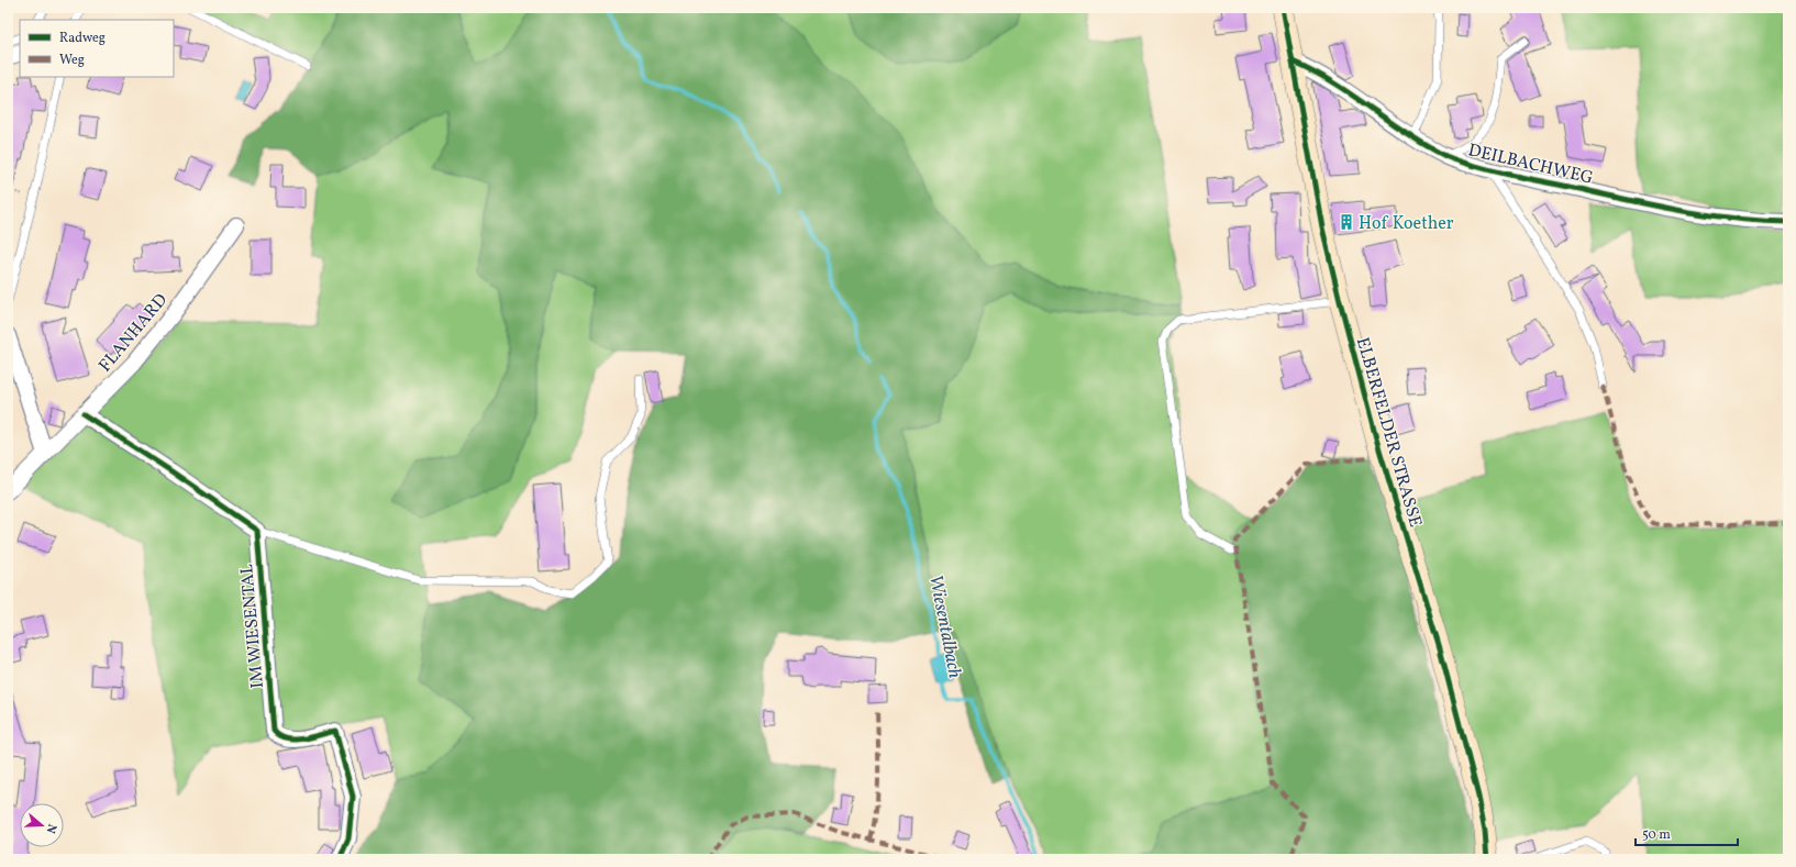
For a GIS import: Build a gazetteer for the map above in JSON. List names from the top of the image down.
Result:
{
  "streets": {
    "main road": ["ELBERFELDER STRASSE"],
    "street": ["DEILBACHWEG", "FLANHARD", "IM WIESENTAL"]
  },
  "crossings": [
    ["DEILBACHWEG", "ELBERFELDER STRASSE"]
  ],
  "water": ["Wiesentalbach"],
  "places": {
    "building": ["Hof Koether"]
  },
  "legend": ["Radweg", "Weg"],
  "scale_bar": "50 m",
  "north": "right"
}
